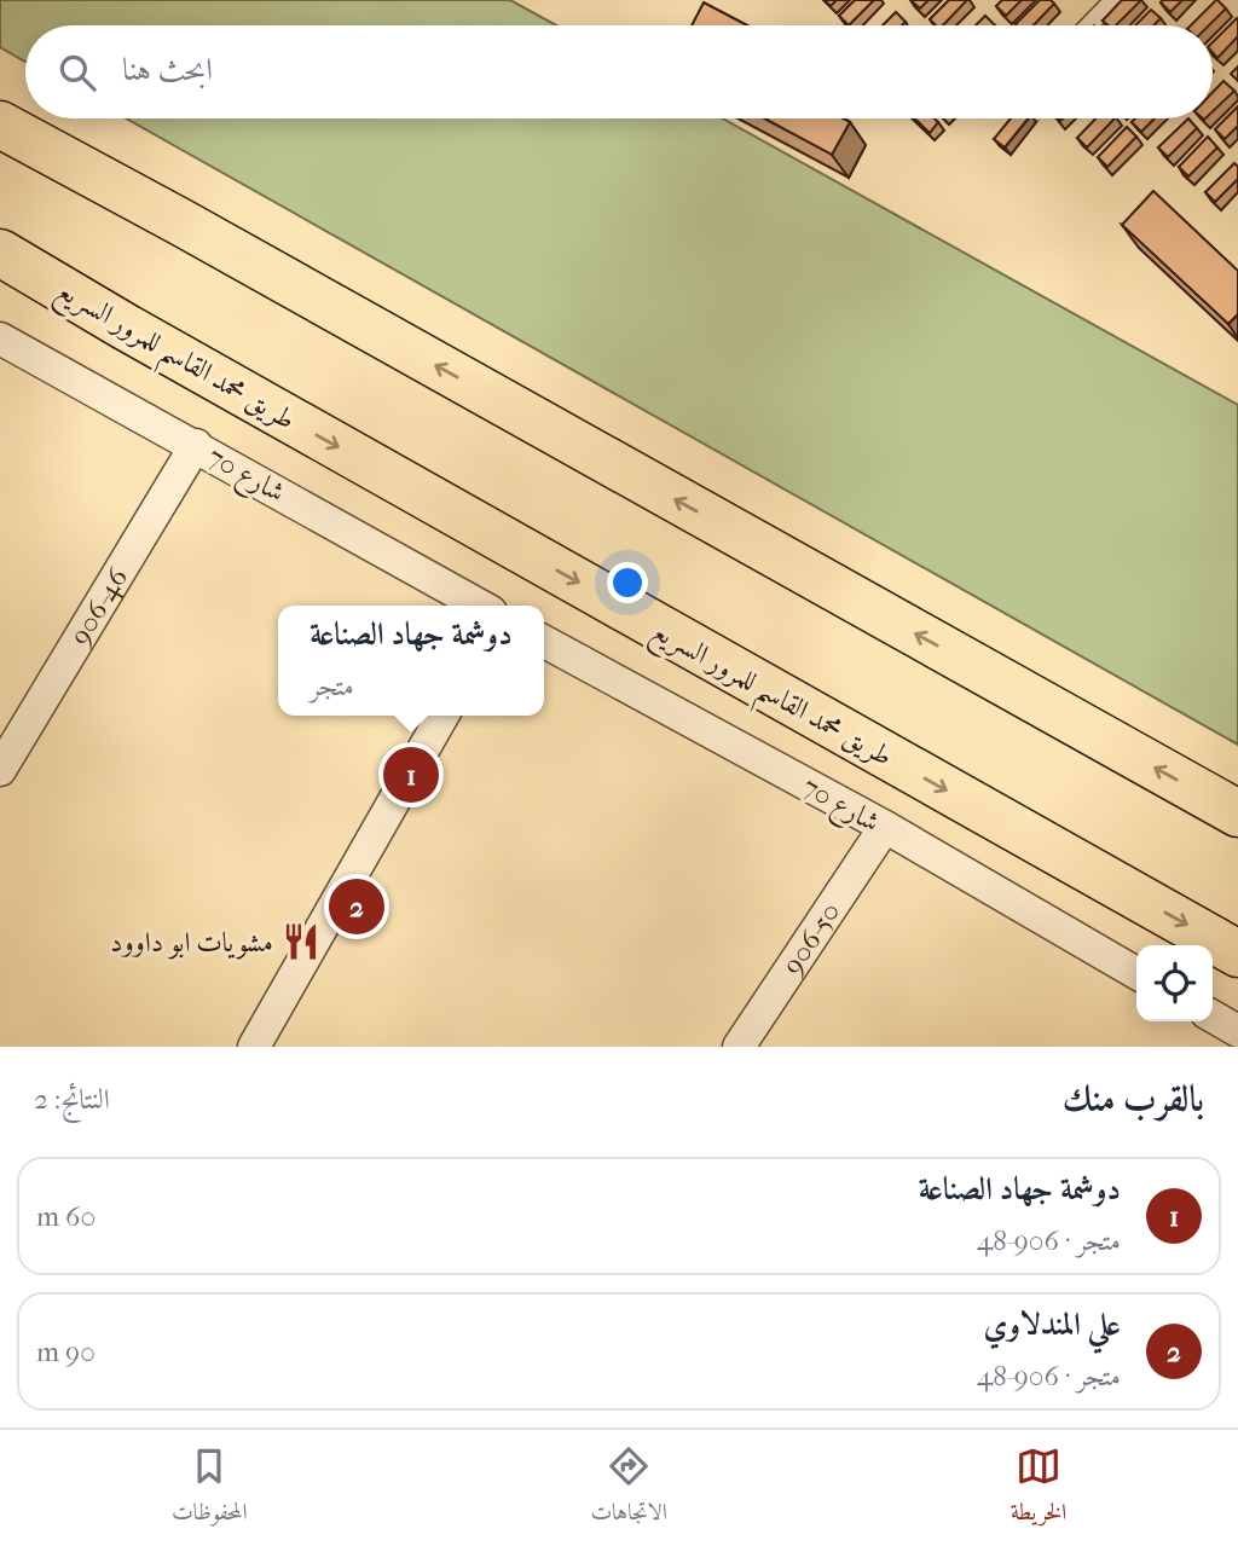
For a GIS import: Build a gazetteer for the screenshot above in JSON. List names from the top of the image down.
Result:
{
  "streets": {
    "highway": ["طريق محمد القاسم للمرور السريع"],
    "street": ["شارع 70", "906-46", "906-50"]
  },
  "crossings": [
    ["شارع 70", "906-46"],
    ["شارع 70", "906-50"]
  ],
  "places": {
    "restaurant": ["مشويات ابو داوود"]
  },
  "page": {
    "search": "ابحث هنا",
    "popup": ["دوشمة جهاد الصناعة", "متجر"],
    "pins": ["1", "2"],
    "heading": ["بالقرب منك", "النتائج: 2"],
    "list": [
      {
        "mark": "1",
        "name": "دوشمة جهاد الصناعة",
        "note": "متجر · 906-48",
        "value": "60 m"
      },
      {
        "mark": "2",
        "name": "علي المندلاوي",
        "note": "متجر · 906-48",
        "value": "90 m"
      }
    ],
    "nav": ["الخريطة", "الاتجاهات", "المحفوظات"]
  }
}
